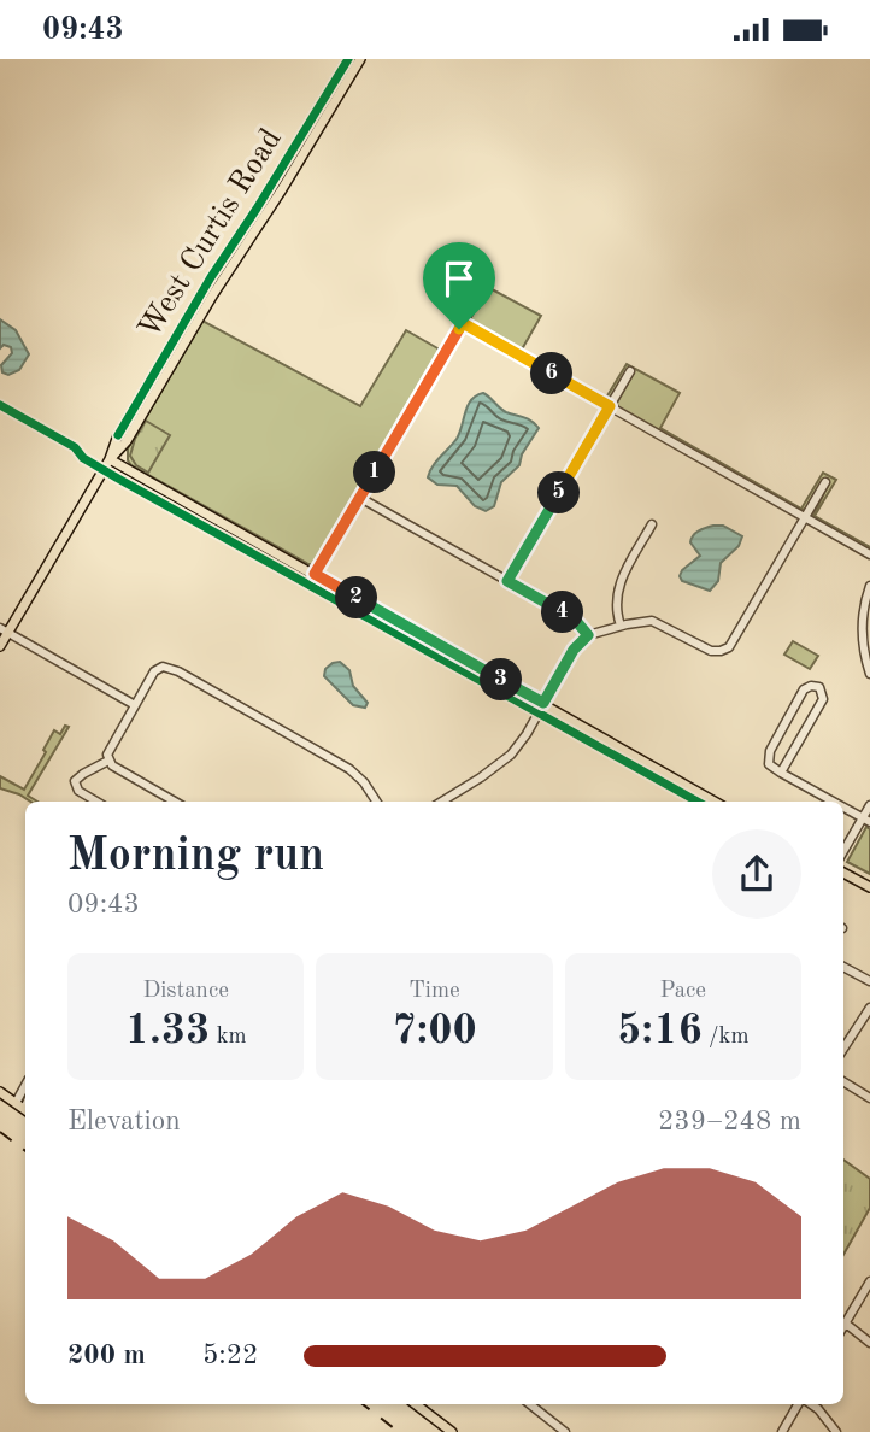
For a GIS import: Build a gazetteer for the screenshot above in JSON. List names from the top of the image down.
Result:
{
  "streets": {
    "main road": ["West Curtis Road"]
  },
  "page": {
    "status": "09:43",
    "pins": [
      "6",
      "1",
      "5",
      "2",
      "4",
      "3"
    ],
    "heading": ["Morning run", "09:43"],
    "stats": [
      ["Distance", "1.33 km"],
      ["Time", "7:00"],
      ["Pace", "5:16 /km"]
    ],
    "chart": ["Elevation", "239–248 m"],
    "list": [
      {
        "name": "200 m",
        "note": "5:22"
      }
    ]
  }
}
